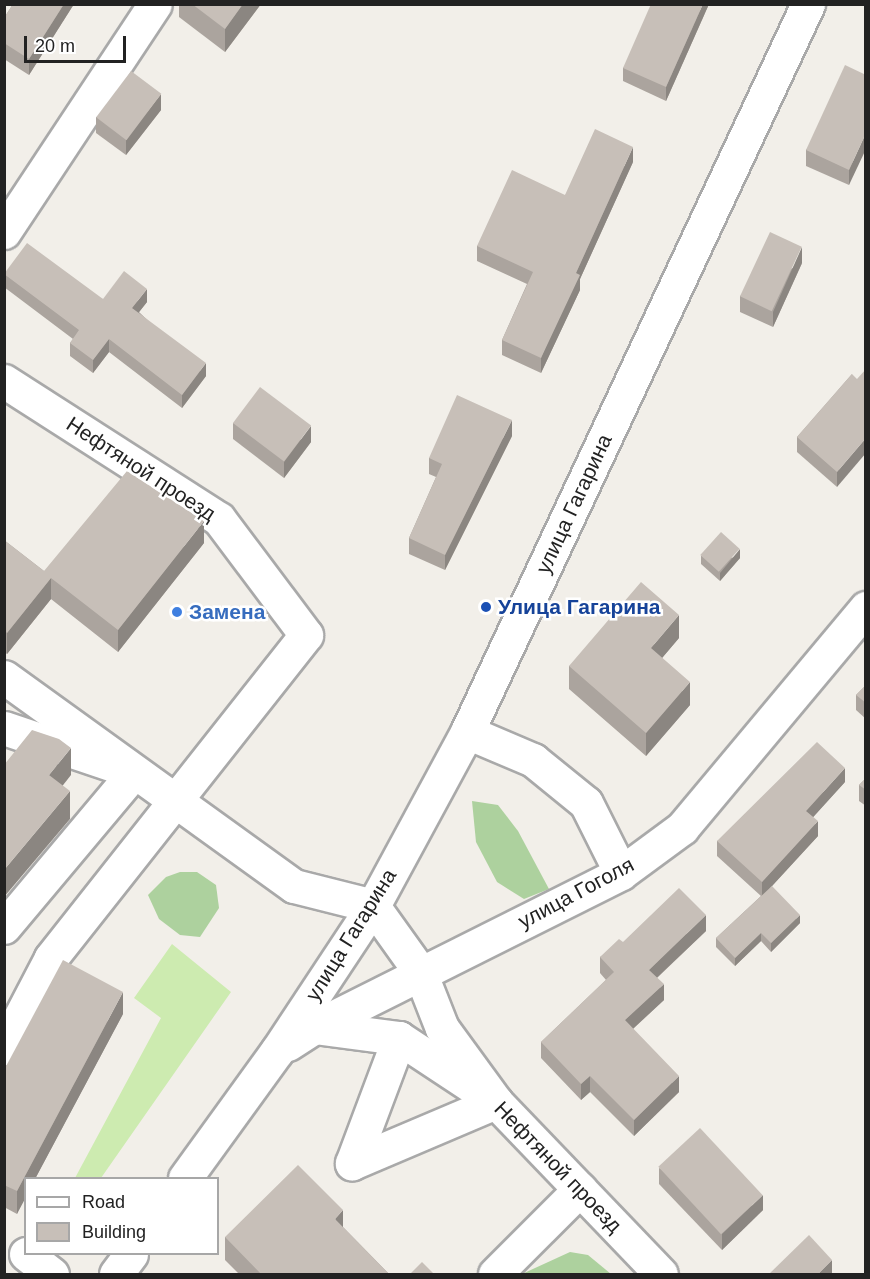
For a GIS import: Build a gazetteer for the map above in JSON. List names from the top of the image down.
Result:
{
  "streets": {
    "street": ["Нефтяной проезд", "улица Гагарина", "улица Гоголя"]
  },
  "crossings": [
    ["Нефтяной проезд", "улица Гоголя"],
    ["улица Гагарина", "улица Гоголя"]
  ],
  "places": ["Улица Гагарина", "Замена"],
  "legend": ["Road", "Building"],
  "scale_bar": "20 m"
}
